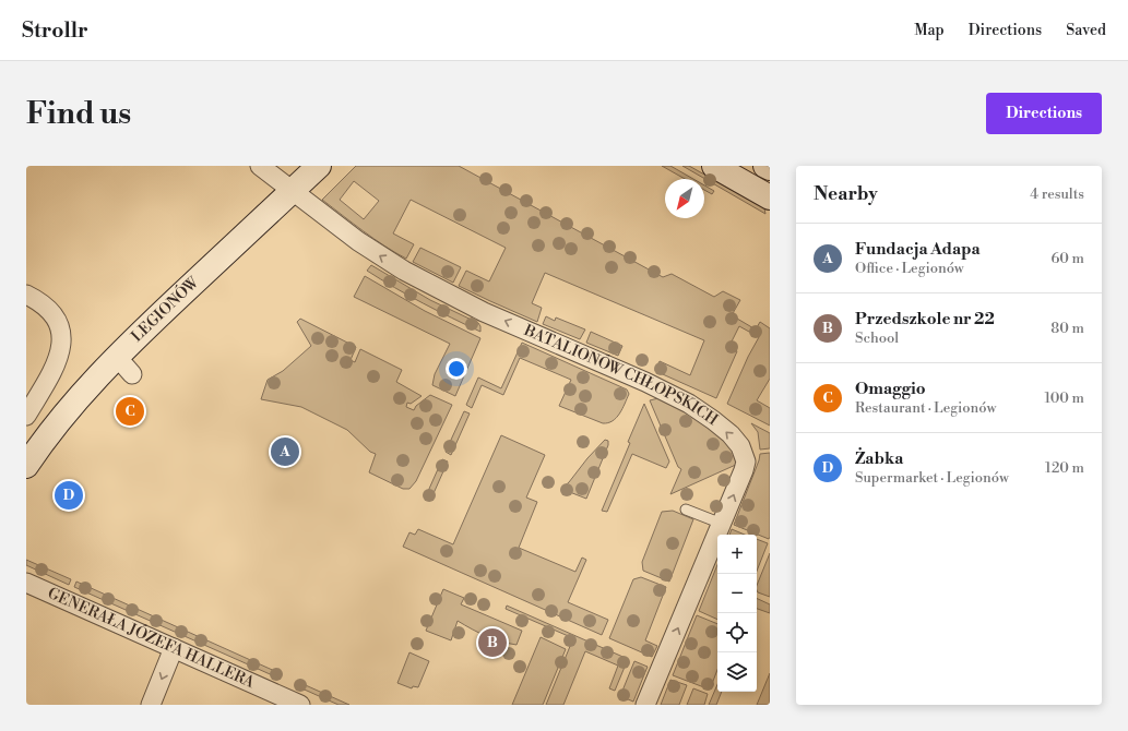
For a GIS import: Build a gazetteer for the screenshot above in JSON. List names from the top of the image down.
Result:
{
  "streets": {
    "street": ["LEGIONÓW", "BATALIONÓW CHŁOPSKICH", "GENERAŁA JÓZEFA HALLERA"]
  },
  "crossings": [
    ["LEGIONÓW", "BATALIONÓW CHŁOPSKICH"]
  ],
  "north": "bottom left",
  "page": {
    "header": "Strollr",
    "nav": ["Map", "Directions", "Saved"],
    "buttons": "Directions",
    "title": "Find us",
    "heading": ["Nearby", "4 results"],
    "list": [
      {
        "mark": "A",
        "name": "Fundacja Adapa",
        "note": "Office · Legionów",
        "value": "60 m"
      },
      {
        "mark": "B",
        "name": "Przedszkole nr 22",
        "note": "School",
        "value": "80 m"
      },
      {
        "mark": "C",
        "name": "Omaggio",
        "note": "Restaurant · Legionów",
        "value": "100 m"
      },
      {
        "mark": "D",
        "name": "Żabka",
        "note": "Supermarket · Legionów",
        "value": "120 m"
      }
    ],
    "pins": [
      "C",
      "A",
      "D",
      "B"
    ],
    "map_buttons": ["+", "−"]
  }
}
